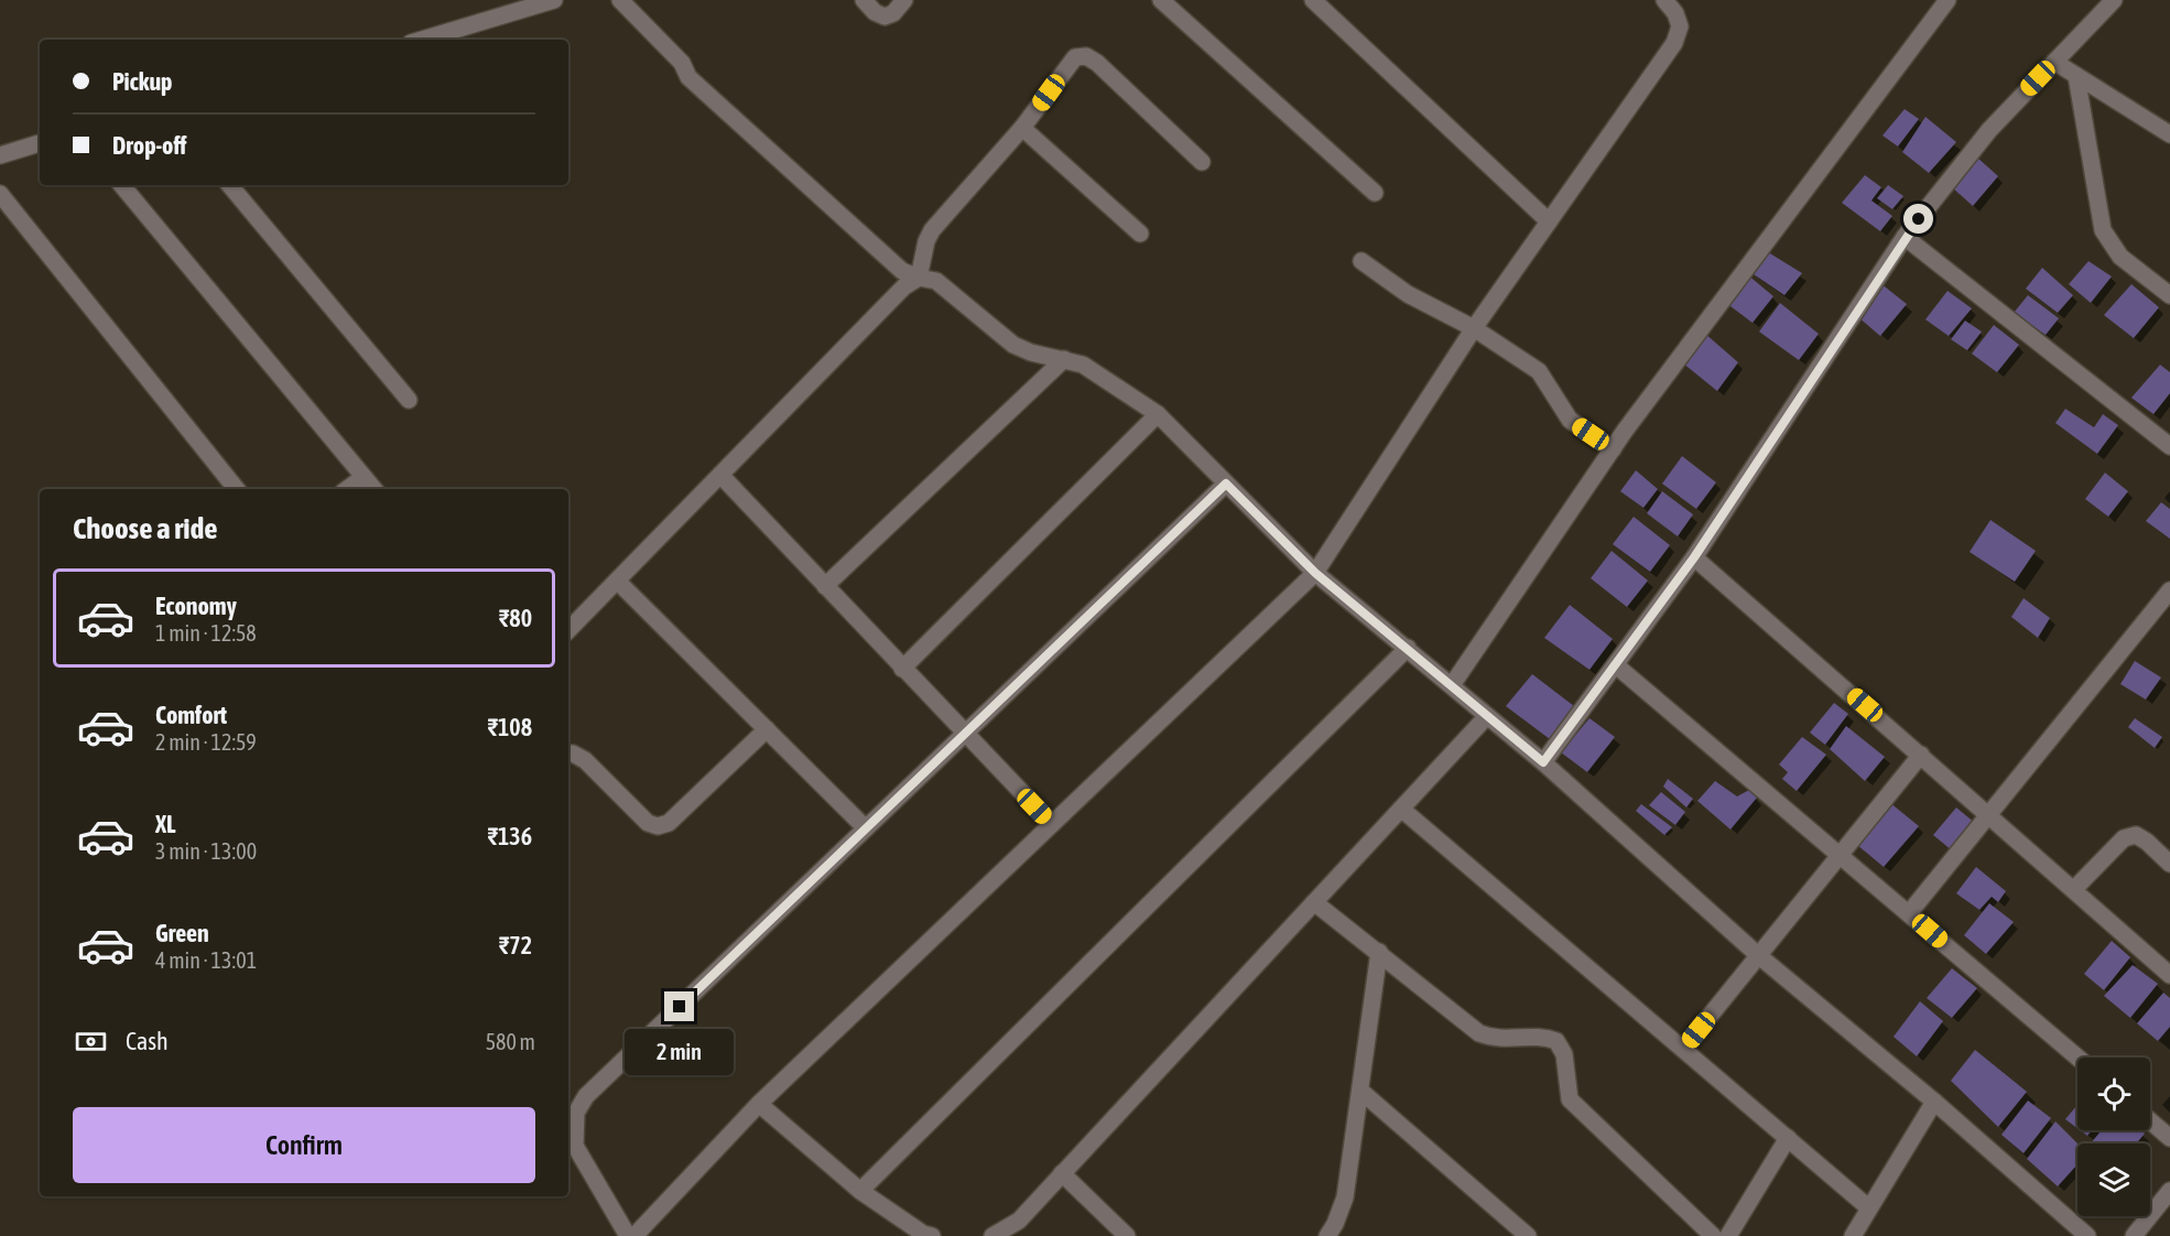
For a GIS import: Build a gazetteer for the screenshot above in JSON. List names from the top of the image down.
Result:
{
  "page": {
    "banner": ["Pickup", "Drop-off"],
    "heading": "Choose a ride",
    "list": [
      {
        "name": "Economy",
        "note": "1 min · 12:58",
        "value": "₹80"
      },
      {
        "name": "Comfort",
        "note": "2 min · 12:59",
        "value": "₹108"
      },
      {
        "name": "XL",
        "note": "3 min · 13:00",
        "value": "₹136"
      },
      {
        "name": "Green",
        "note": "4 min · 13:01",
        "value": "₹72"
      }
    ],
    "pay": ["Cash", "580 m"],
    "bubble": "2 min",
    "buttons": "Confirm"
  }
}
